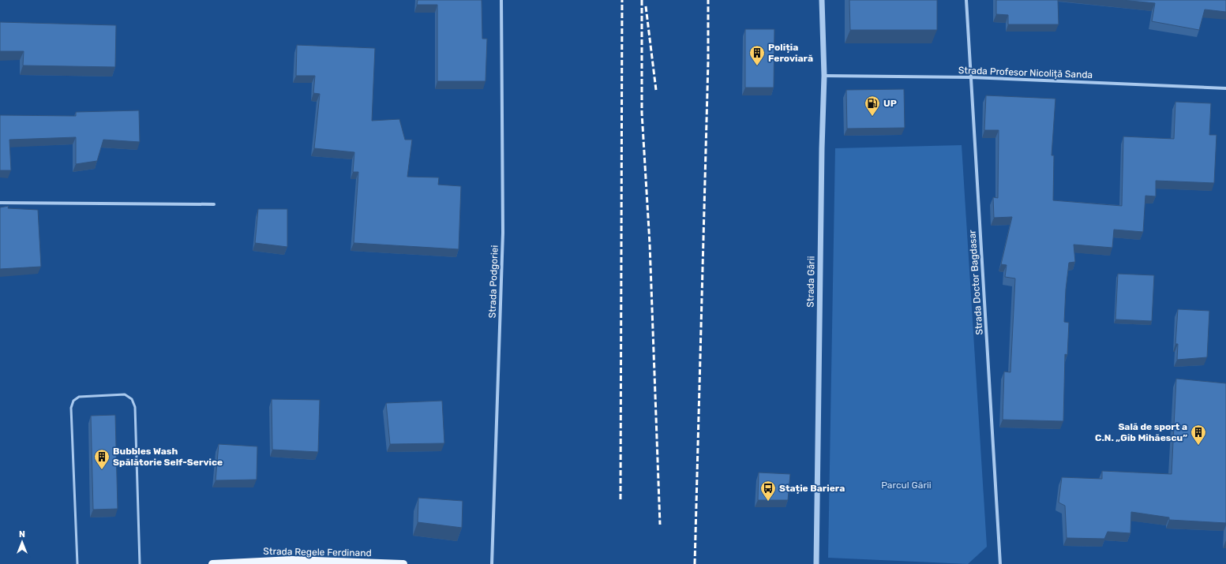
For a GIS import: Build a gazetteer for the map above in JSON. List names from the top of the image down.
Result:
{
  "streets": {
    "main road": ["Strada Regele Ferdinand"],
    "street": [
      "Strada Profesor Nicoliță Sanda",
      "Strada Podgoriei",
      "Strada Gării",
      "Strada Doctor Bagdasar"
    ]
  },
  "crossings": [
    ["Strada Profesor Nicoliță Sanda", "Strada Gării"],
    ["Strada Profesor Nicoliță Sanda", "Strada Doctor Bagdasar"]
  ],
  "parks": ["Parcul Gării"],
  "places": {
    "building": ["Poliția Feroviară", "Sală de sport a C.N. „Gib Mihăescu”", "Bubbles Wash Spălătorie Self-Service"],
    "fuel station": ["UP"],
    "bus stop": ["Stație Bariera"]
  },
  "north": "top"
}
